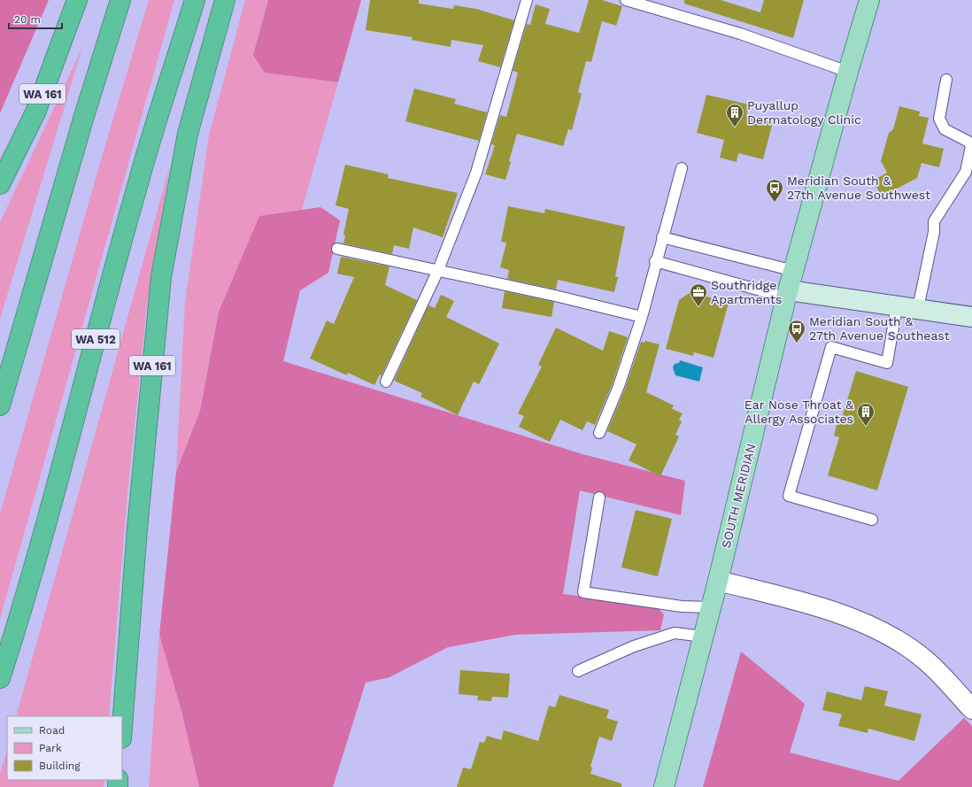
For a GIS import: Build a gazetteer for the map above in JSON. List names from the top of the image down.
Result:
{
  "streets": {
    "highway": ["WA 161", "WA 512"],
    "main road": ["SOUTH MERIDIAN"]
  },
  "places": {
    "building": ["Puyallup Dermatology Clinic", "Ear Nose Throat & Allergy Associates"],
    "bus stop": ["Meridian South & 27th Avenue Southwest", "Meridian South & 27th Avenue Southeast"],
    "office": ["Southridge Apartments"]
  },
  "legend": ["Road", "Park", "Building"],
  "scale_bar": "20 m"
}
